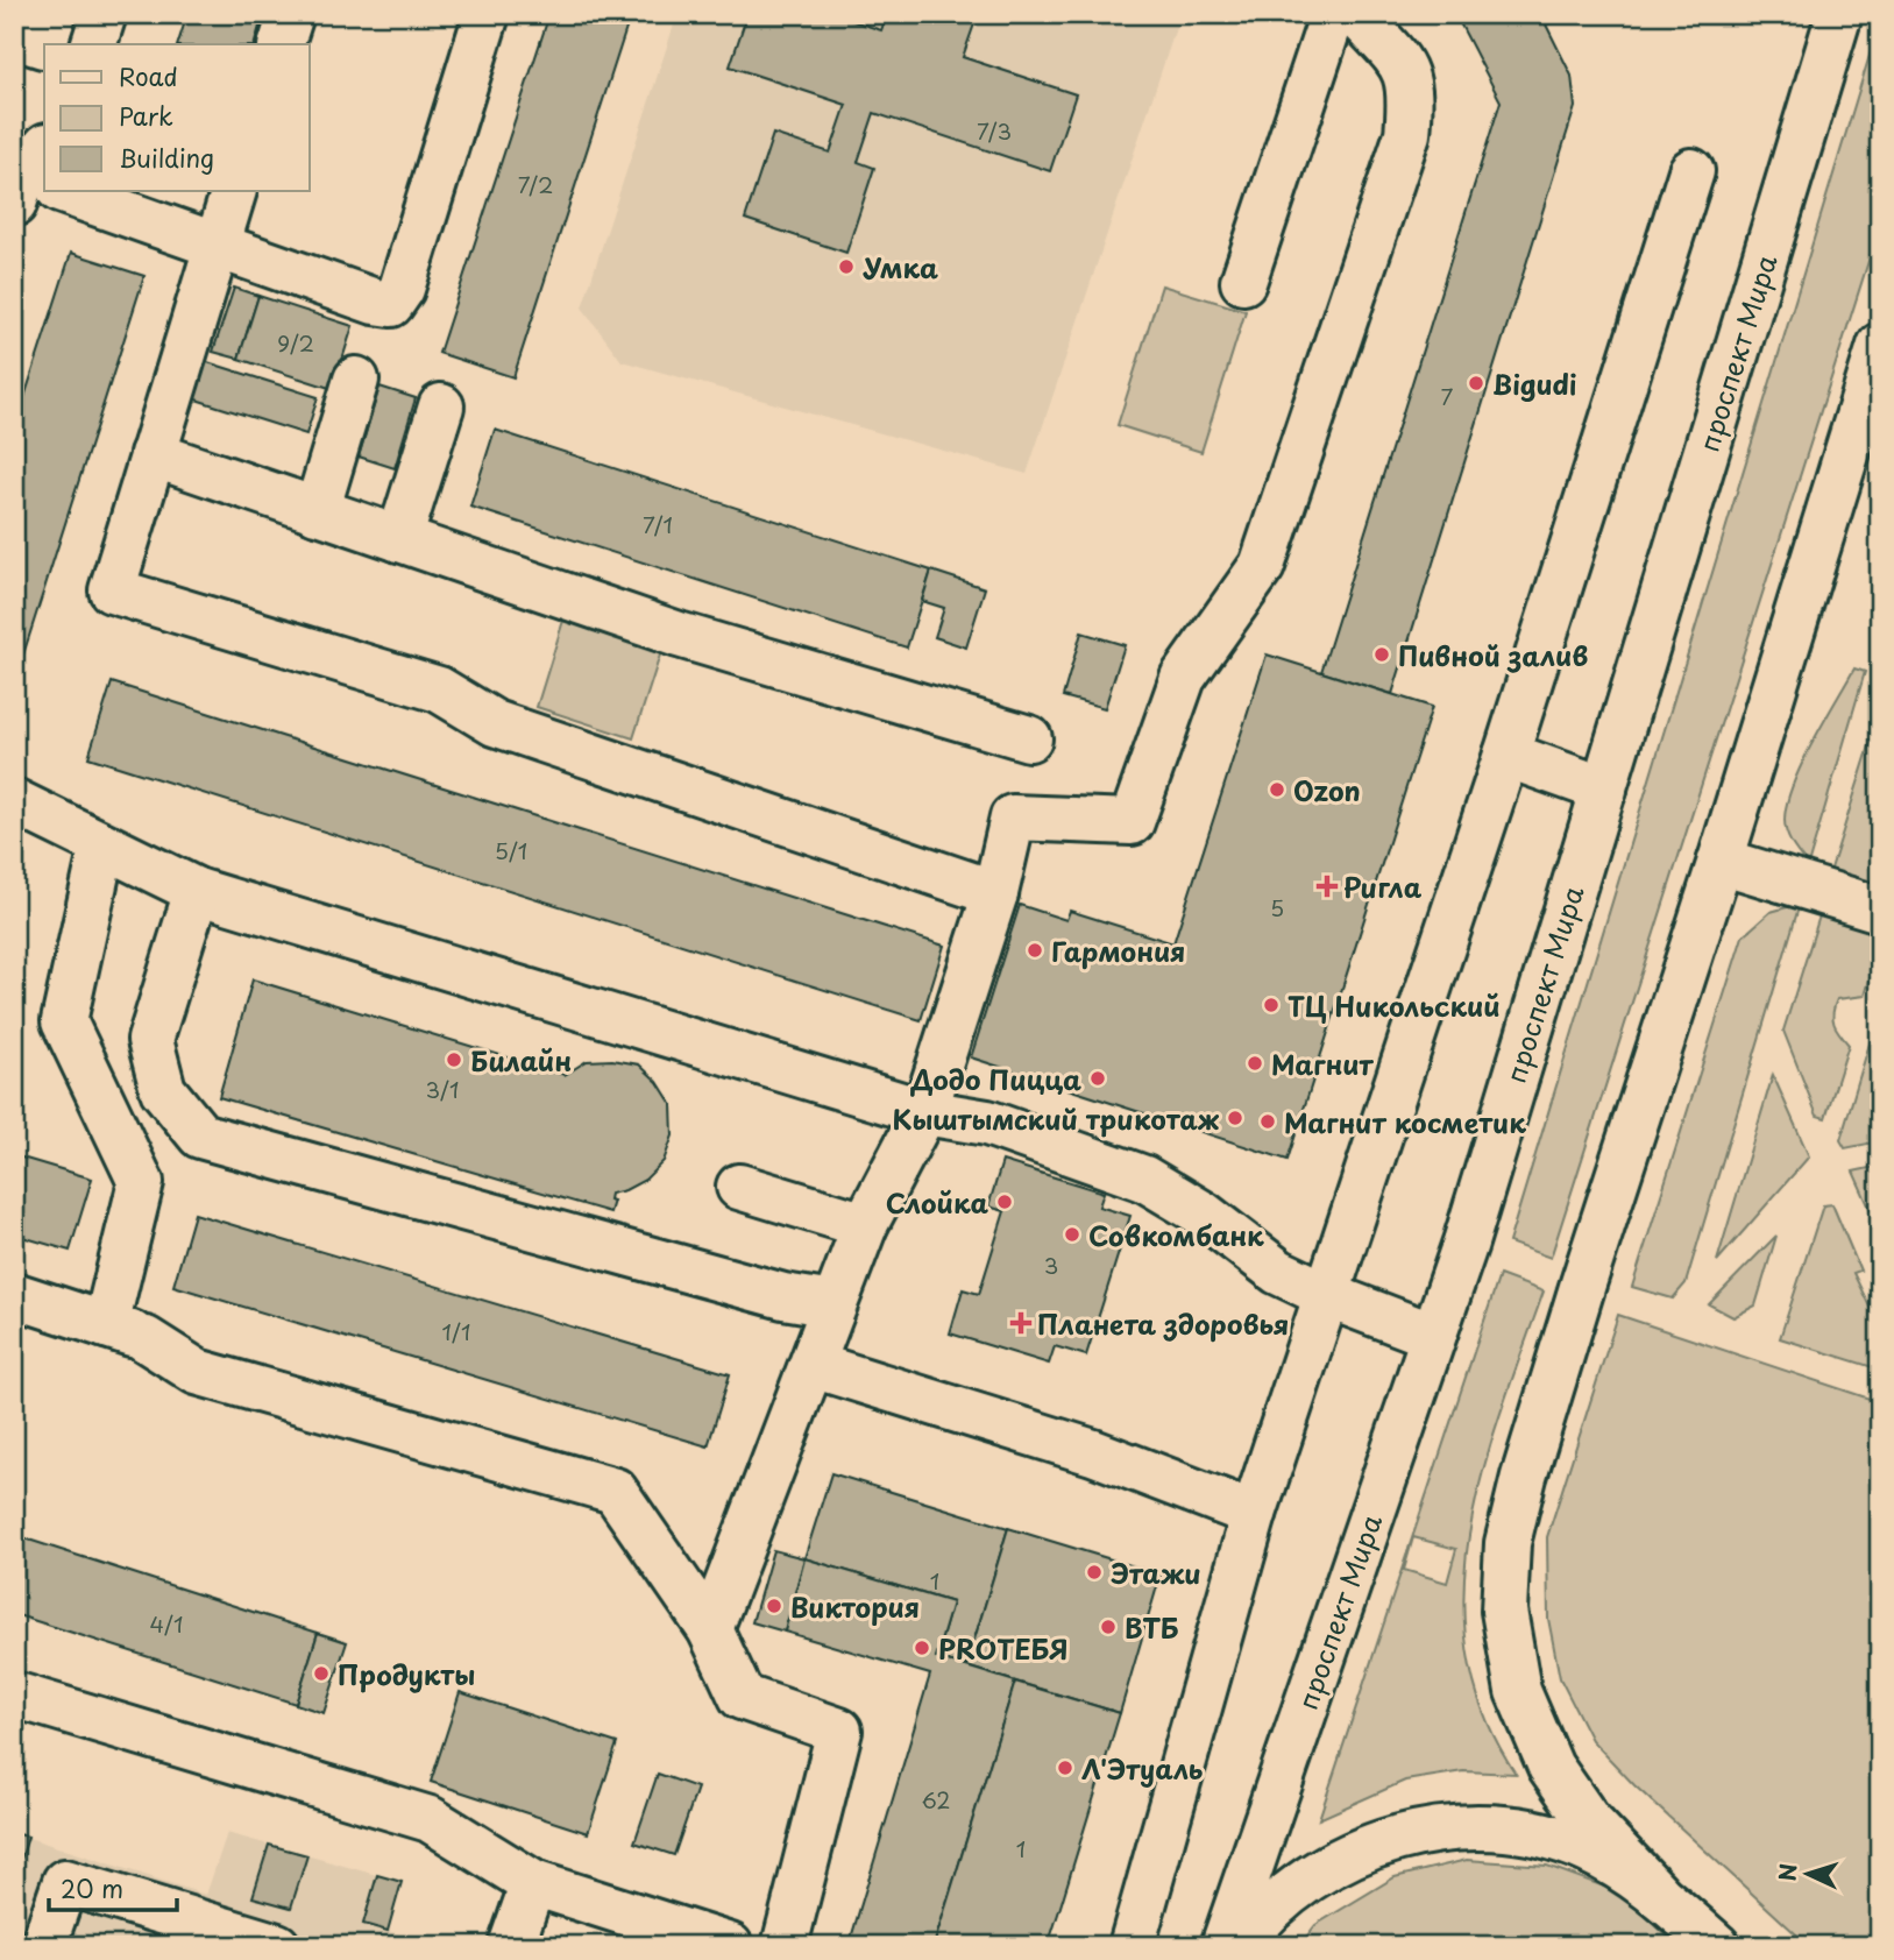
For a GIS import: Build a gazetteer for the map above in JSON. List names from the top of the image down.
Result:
{
  "streets": {
    "main road": ["проспект Мира"]
  },
  "places": {
    "other": [
      "Умка",
      "Bigudi",
      "Пивной залив",
      "Ozon",
      "Гармония",
      "ТЦ Никольский",
      "Билайн",
      "Магнит",
      "Додо Пицца",
      "Кыштымский трикотаж",
      "Магнит косметик",
      "Слойка",
      "Совкомбанк",
      "Этажи",
      "Виктория",
      "ВТБ",
      "PROТЕБЯ",
      "Продукты",
      "Л'Этуаль"
    ],
    "health": ["Ригла", "Планета здоровья"]
  },
  "house_numbers": [
    "7/3",
    "7/2",
    "9/2",
    "7",
    "7/1",
    "5/1",
    "5",
    "3/1",
    "3",
    "1/1",
    "1",
    "4/1",
    "62",
    "1"
  ],
  "legend": ["Road", "Park", "Building"],
  "scale_bar": "20 m",
  "north": "left"
}
